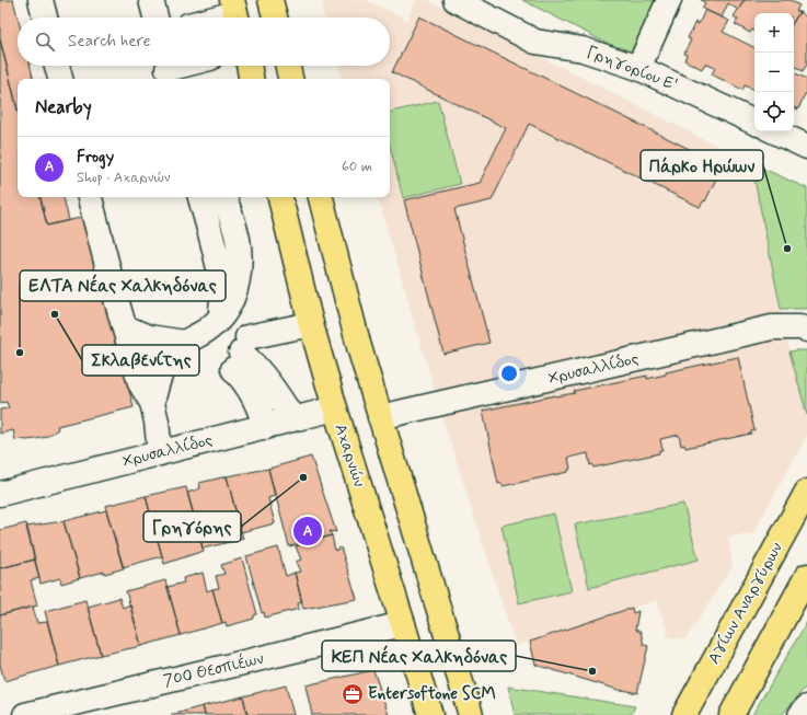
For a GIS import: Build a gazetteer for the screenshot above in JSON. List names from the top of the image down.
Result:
{
  "streets": {
    "main road": ["Αχαρνών", "Αγίων Αναργύρων"],
    "street": ["Γρηγορίου Ε'", "Χρυσαλλίδος", "700 Θεσπιέων"]
  },
  "crossings": [
    ["Χρυσαλλίδος", "Αχαρνών"],
    ["Αχαρνών", "700 Θεσπιέων"]
  ],
  "places": {
    "other": [
      "Πάρκο Ηρώων",
      "Σκλαβενίτης",
      "ΕΛΤΑ Νέας Χαλκηδόνας",
      "Γρηγόρης",
      "ΚΕΠ Νέας Χαλκηδόνας"
    ],
    "office": ["Entersoftone SCM"]
  },
  "page": {
    "map_buttons": ["+", "−"],
    "search": "Search here",
    "heading": "Nearby",
    "list": [
      {
        "mark": "A",
        "name": "Frogy",
        "note": "Shop · Αχαρνών",
        "value": "60 m"
      }
    ],
    "pins": "A"
  }
}
